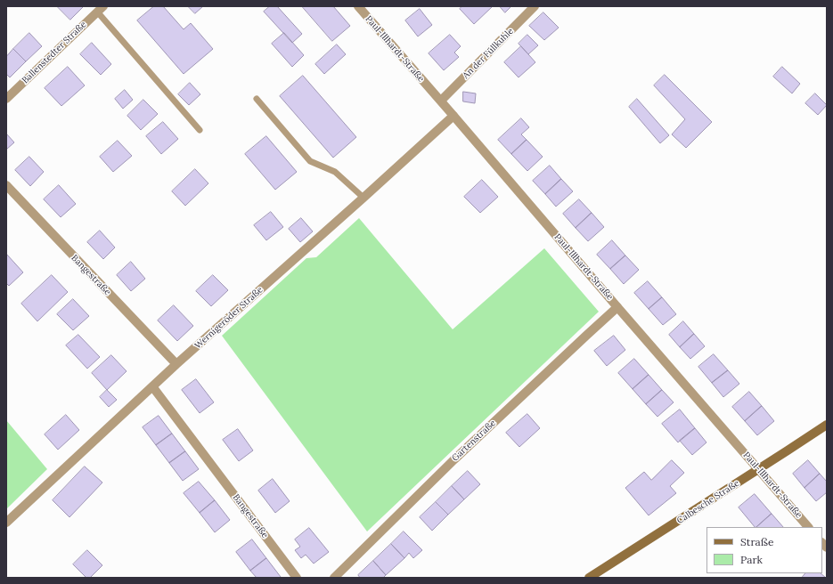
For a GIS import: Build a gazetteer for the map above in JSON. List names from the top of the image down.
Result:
{
  "streets": {
    "main road": ["Calbesche Straße"],
    "street": [
      "Paul-Illhardt-Straße",
      "Ballenstedter Straße",
      "An der Füllkuhle",
      "Bangestraße",
      "Wernigeröder Straße",
      "Gartenstraße"
    ]
  },
  "crossings": [
    ["Paul-Illhardt-Straße", "An der Füllkuhle"],
    ["Paul-Illhardt-Straße", "Wernigeröder Straße"],
    ["Paul-Illhardt-Straße", "Gartenstraße"],
    ["Paul-Illhardt-Straße", "Calbesche Straße"],
    ["Bangestraße", "Wernigeröder Straße"]
  ],
  "legend": ["Straße", "Park"]
}
